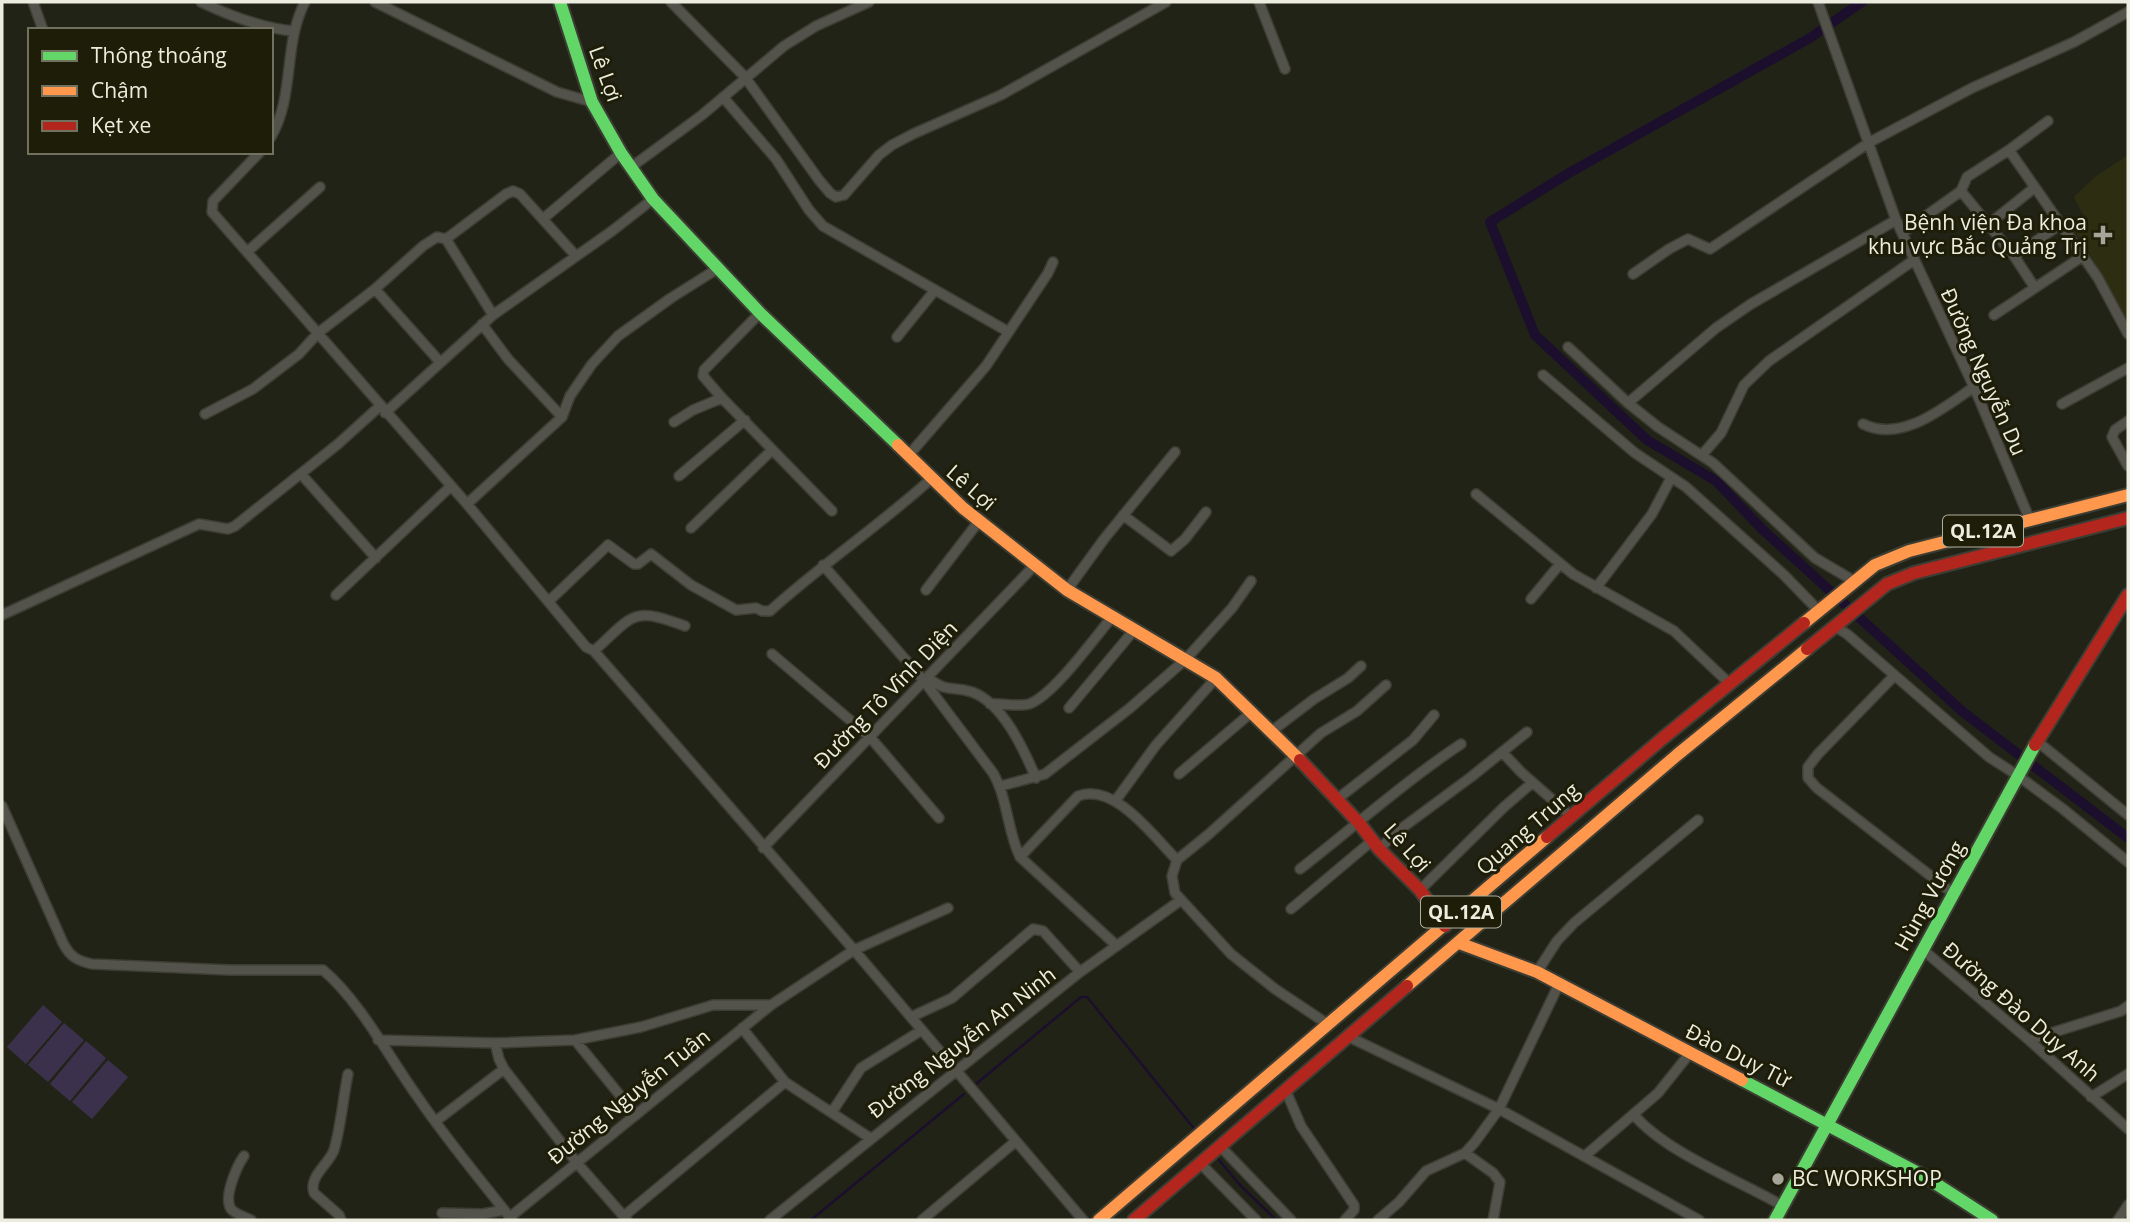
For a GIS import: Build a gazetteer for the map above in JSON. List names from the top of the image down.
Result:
{
  "streets": {
    "main road": [
      "Lê Lợi",
      "QL.12A",
      "Quang Trung",
      "Hùng Vương",
      "Đào Duy Từ"
    ],
    "street": [
      "Đường Nguyễn Du",
      "Đường Tô Vĩnh Diện",
      "Đường Đào Duy Anh",
      "Đường Nguyễn An Ninh",
      "Đường Nguyễn Tuân"
    ]
  },
  "crossings": [
    ["Lê Lợi", "Đường Tô Vĩnh Diện"],
    ["Lê Lợi", "Quang Trung"],
    ["Lê Lợi", "Đào Duy Từ"],
    ["Đường Nguyễn Du", "QL.12A"],
    ["QL.12A", "Quang Trung"],
    ["Quang Trung", "Đào Duy Từ"],
    ["Hùng Vương", "Đường Đào Duy Anh"],
    ["Hùng Vương", "Đào Duy Từ"]
  ],
  "places": {
    "health": ["Bệnh viện Đa khoa khu vực Bắc Quảng Trị"],
    "other": ["BC WORKSHOP"]
  },
  "legend": ["Thông thoáng", "Chậm", "Kẹt xe"]
}
